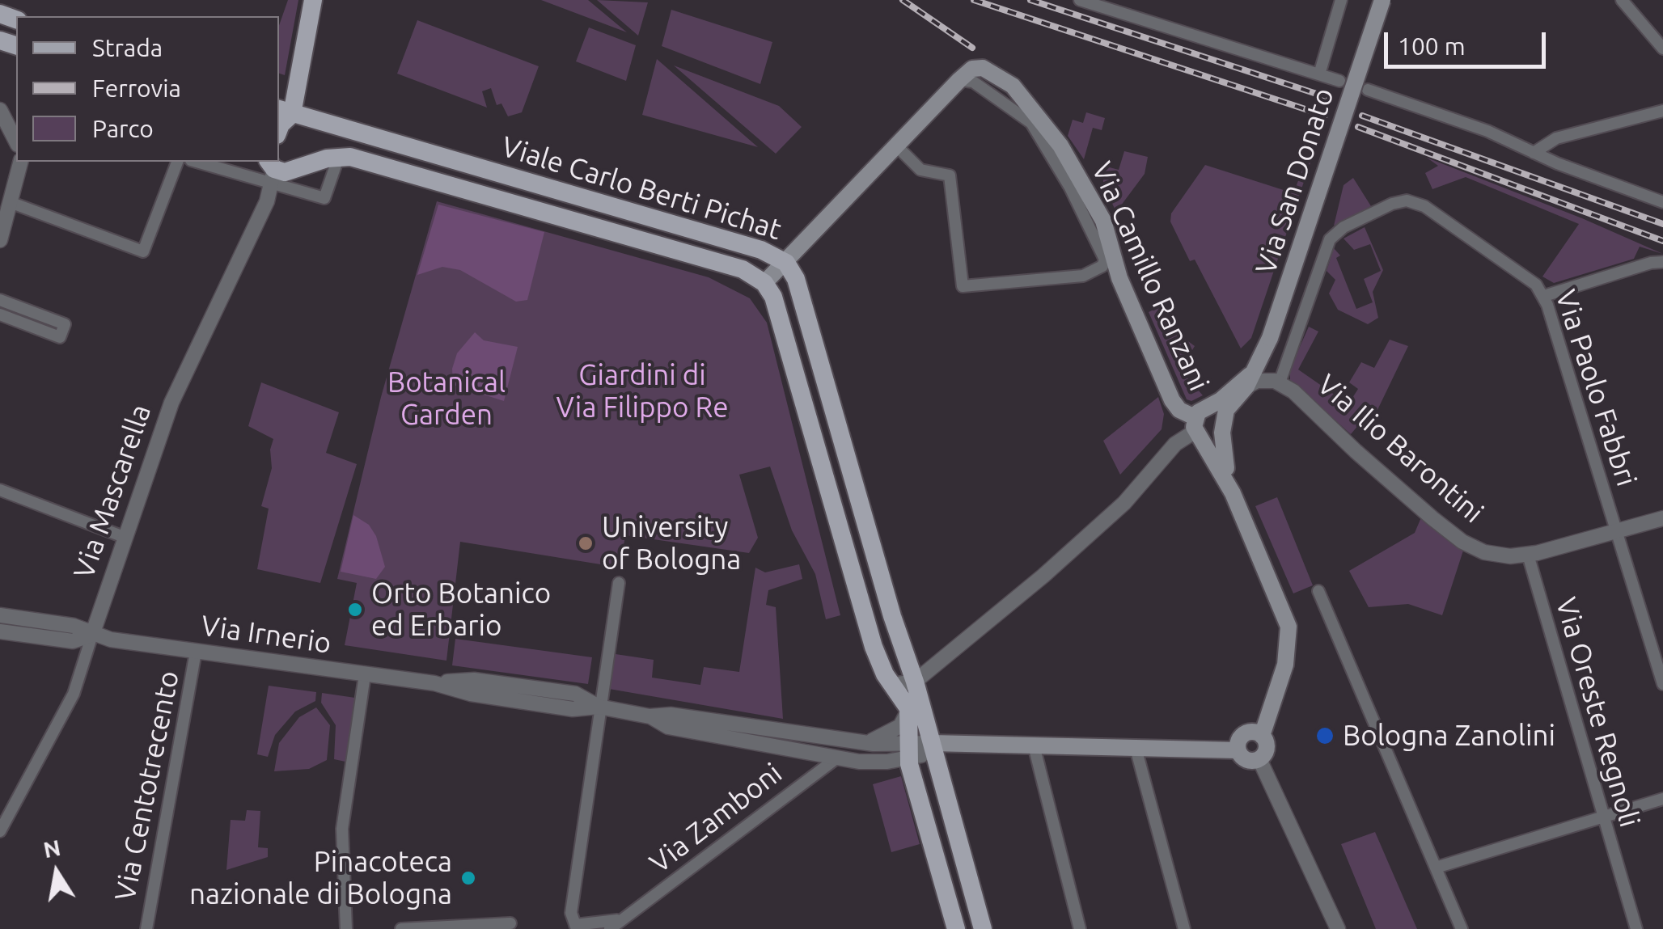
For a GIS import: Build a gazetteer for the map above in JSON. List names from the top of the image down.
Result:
{
  "streets": {
    "main road": ["Via San Donato", "Viale Carlo Berti Pichat", "Via Camillo Ranzani"],
    "street": [
      "Via Paolo Fabbri",
      "Via Ilio Barontini",
      "Via Mascarella",
      "Via Irnerio",
      "Via Oreste Regnoli",
      "Via Centotrecento",
      "Via Zamboni"
    ]
  },
  "crossings": [
    ["Via San Donato", "Viale Carlo Berti Pichat"],
    ["Via San Donato", "Via Camillo Ranzani"],
    ["Via San Donato", "Via Ilio Barontini"],
    ["Via Paolo Fabbri", "Via Ilio Barontini"],
    ["Via Ilio Barontini", "Via Oreste Regnoli"],
    ["Via Mascarella", "Via Irnerio"],
    ["Via Irnerio", "Via Centotrecento"]
  ],
  "parks": ["Giardini di Via Filippo Re", "Botanical Garden"],
  "places": [
    "University of Bologna",
    "Orto Botanico ed Erbario",
    "Bologna Zanolini",
    "Pinacoteca nazionale di Bologna"
  ],
  "legend": ["Strada", "Ferrovia", "Parco"],
  "scale_bar": "100 m",
  "north": "top"
}
